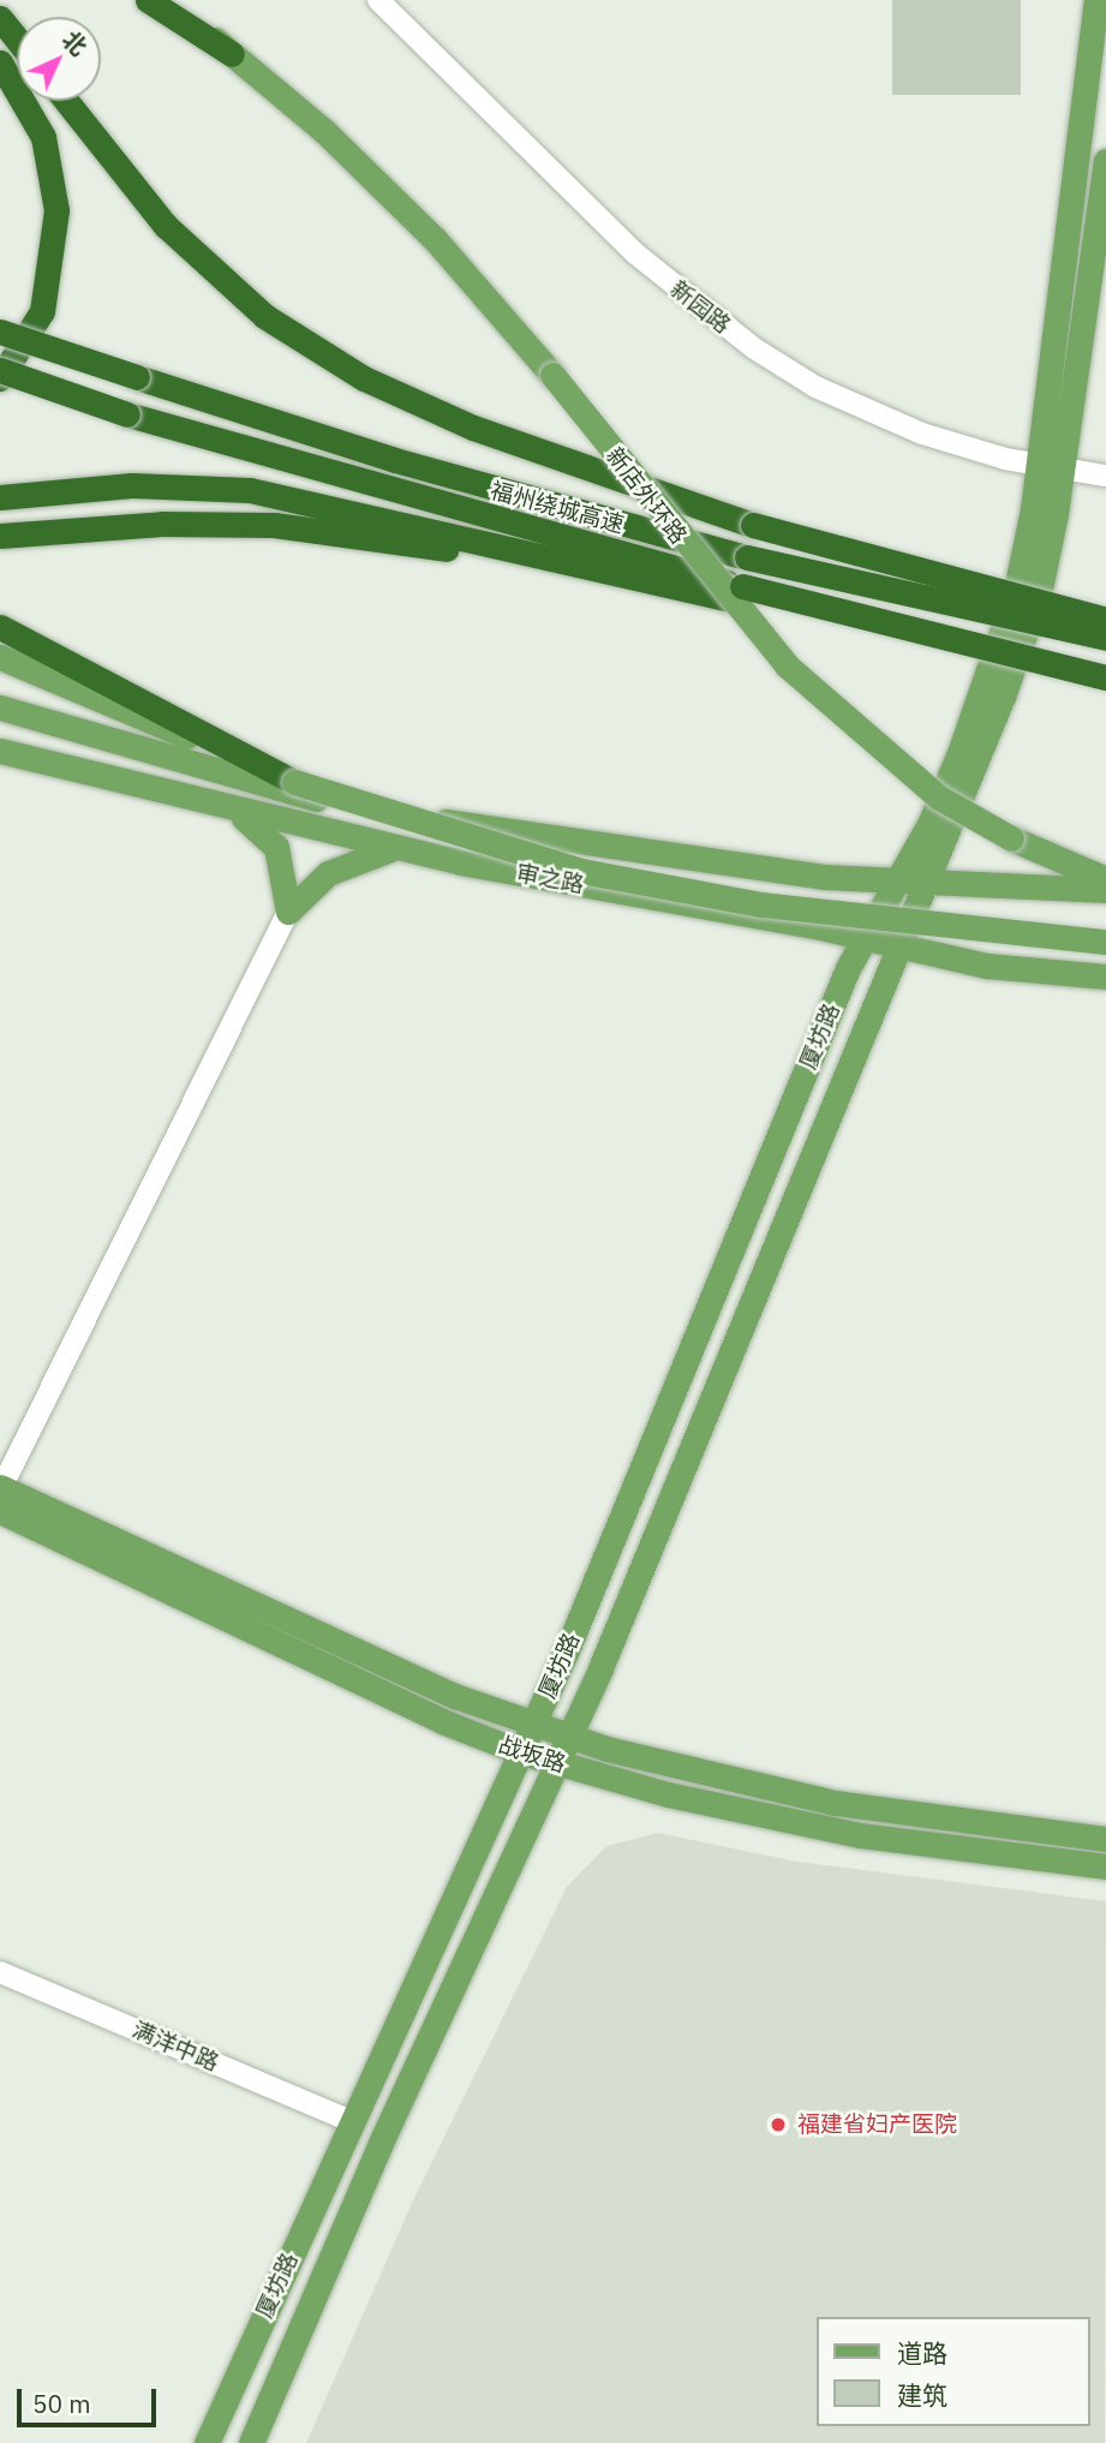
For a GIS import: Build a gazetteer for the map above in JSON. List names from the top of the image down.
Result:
{
  "streets": {
    "highway": ["福州绕城高速"],
    "main road": [
      "新店外环路",
      "审之路",
      "厦坊路",
      "战坂路"
    ],
    "street": ["新园路", "满洋中路"]
  },
  "crossings": [
    ["新园路", "厦坊路"],
    ["审之路", "厦坊路"],
    ["厦坊路", "战坂路"],
    ["厦坊路", "满洋中路"]
  ],
  "places": ["福建省妇产医院"],
  "legend": ["道路", "建筑"],
  "scale_bar": "50 m",
  "north": "top right"
}
